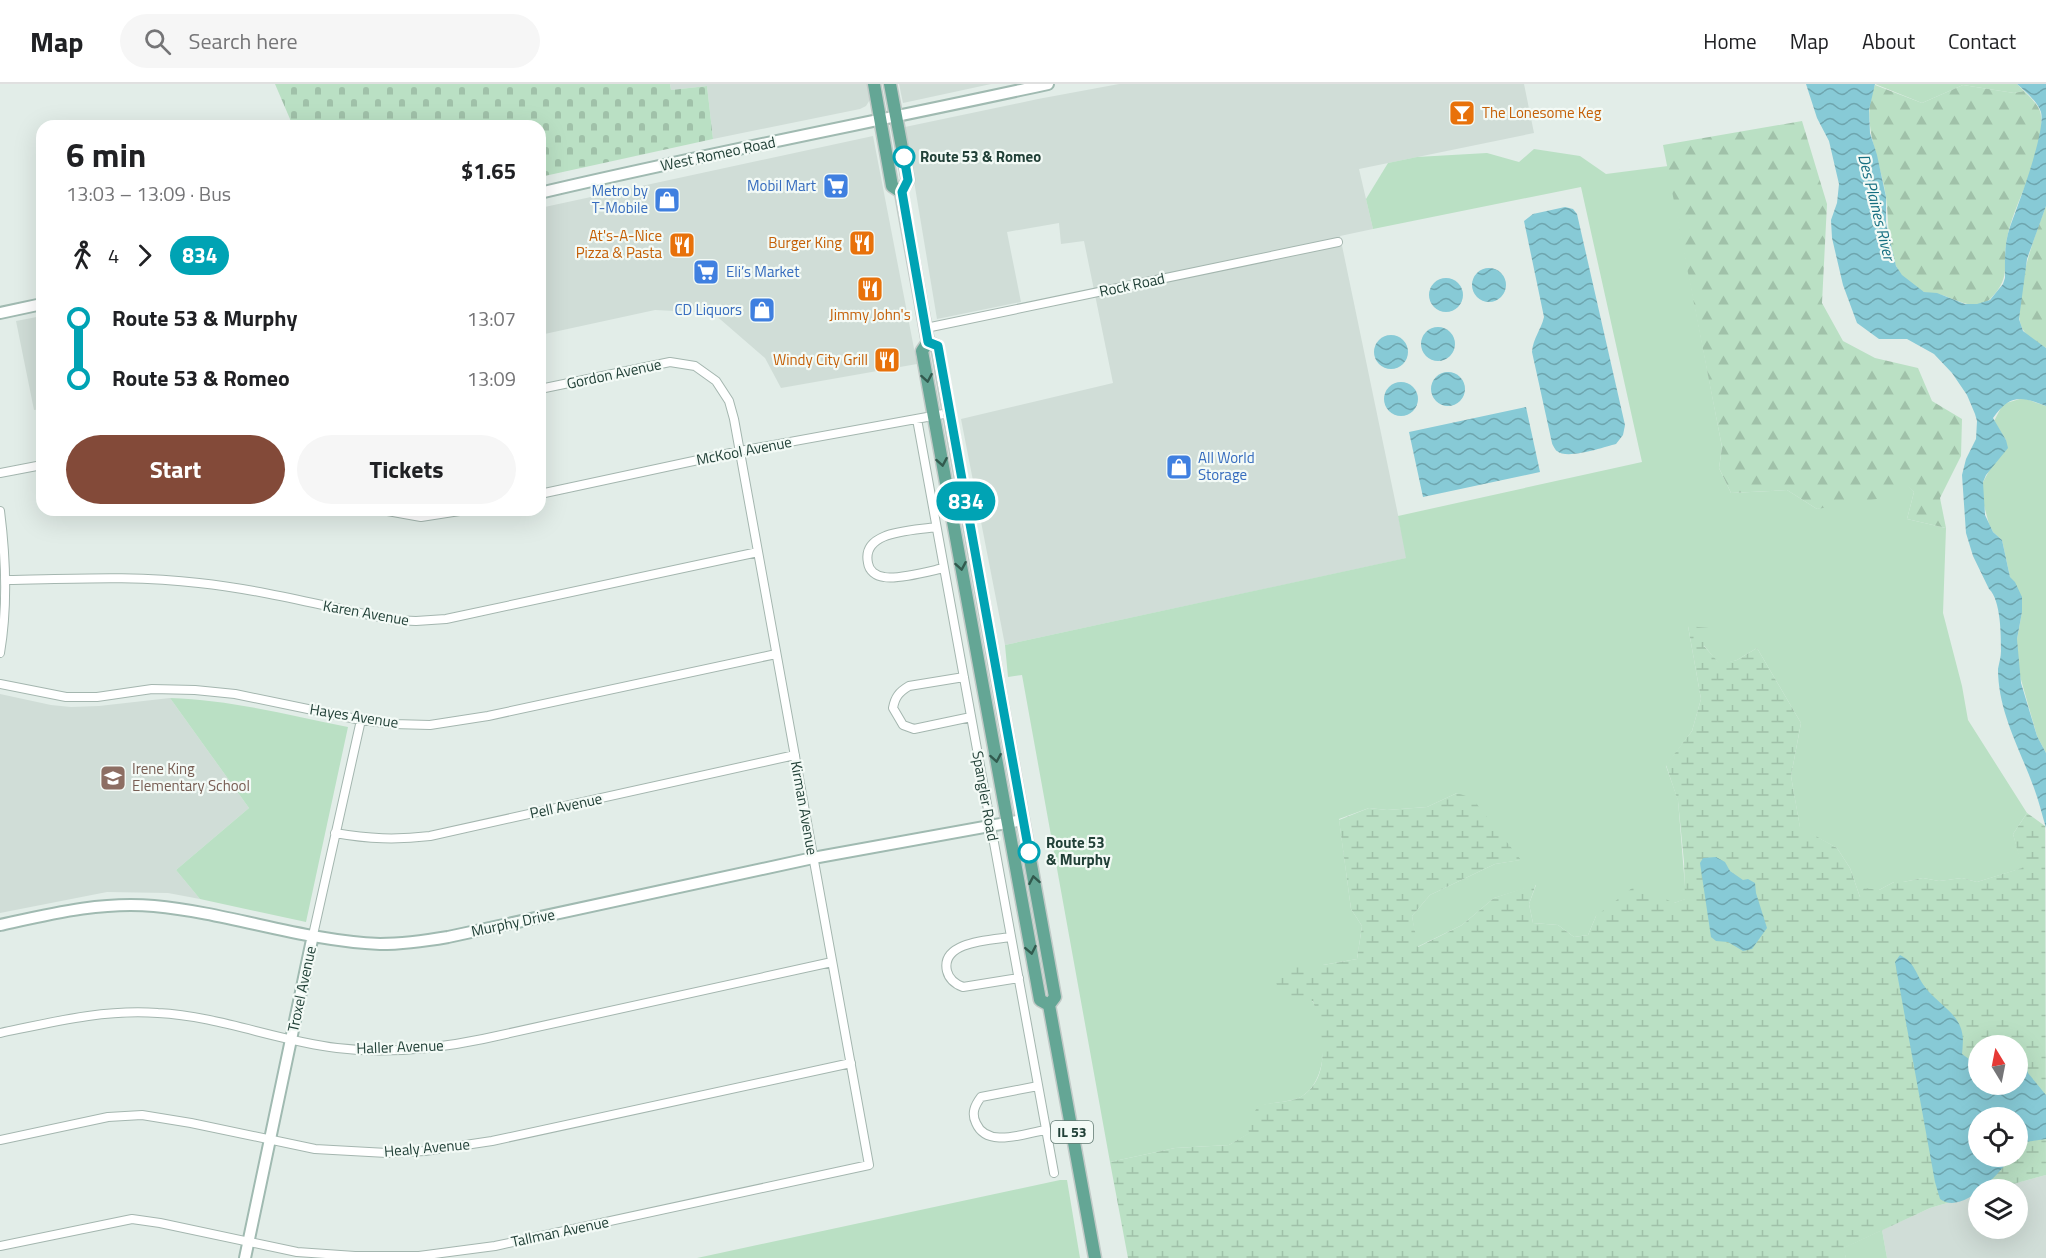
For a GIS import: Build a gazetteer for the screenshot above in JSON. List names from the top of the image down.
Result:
{
  "streets": {
    "main road": ["IL 53"],
    "street": [
      "West Romeo Road",
      "Rock Road",
      "Gordon Avenue",
      "McKool Avenue",
      "Karen Avenue",
      "Hayes Avenue",
      "Spangler Road",
      "Pell Avenue",
      "Kirman Avenue",
      "Murphy Drive",
      "Troxel Avenue",
      "Haller Avenue",
      "Healy Avenue",
      "Tallman Avenue"
    ]
  },
  "crossings": [
    ["West Romeo Road", "IL 53"],
    ["Rock Road", "IL 53"],
    ["Gordon Avenue", "McKool Avenue"],
    ["Gordon Avenue", "Kirman Avenue"],
    ["McKool Avenue", "Spangler Road"],
    ["McKool Avenue", "Kirman Avenue"],
    ["McKool Avenue", "IL 53"],
    ["Karen Avenue", "Kirman Avenue"],
    ["Hayes Avenue", "Kirman Avenue"],
    ["Hayes Avenue", "Troxel Avenue"],
    ["Spangler Road", "Murphy Drive"],
    ["Pell Avenue", "Kirman Avenue"],
    ["Pell Avenue", "Troxel Avenue"],
    ["Kirman Avenue", "Murphy Drive"],
    ["Kirman Avenue", "Haller Avenue"],
    ["Kirman Avenue", "Healy Avenue"],
    ["Kirman Avenue", "Tallman Avenue"],
    ["Murphy Drive", "Troxel Avenue"],
    ["Murphy Drive", "IL 53"],
    ["Troxel Avenue", "Haller Avenue"],
    ["Troxel Avenue", "Healy Avenue"],
    ["Troxel Avenue", "Tallman Avenue"]
  ],
  "water": ["Des Plaines River"],
  "places": {
    "bar": ["The Lonesome Keg"],
    "other": ["Route 53 & Romeo", "Route 53 & Murphy"],
    "supermarket": ["Mobil Mart", "Eli’s Market"],
    "shop": ["Metro by T-Mobile", "CD Liquors", "All World Storage"],
    "restaurant": [
      "Burger King",
      "At's-A-Nice Pizza & Pasta",
      "Jimmy John's",
      "Windy City Grill"
    ],
    "school or university": ["Irene King Elementary School"]
  },
  "lines": ["bus line 834"],
  "north": "top",
  "page": {
    "header": "Map",
    "search": "Search here",
    "nav": [
      "Home",
      "Map",
      "About",
      "Contact"
    ],
    "on_map": "834",
    "heading": ["6 min", "13:03 – 13:09 · Bus", "$1.65"],
    "legs": ["4", "834"],
    "list": [
      {
        "name": "Route 53 & Murphy",
        "value": "13:07"
      },
      {
        "name": "Route 53 & Romeo",
        "value": "13:09"
      }
    ],
    "buttons": ["Start", "Tickets"]
  }
}
